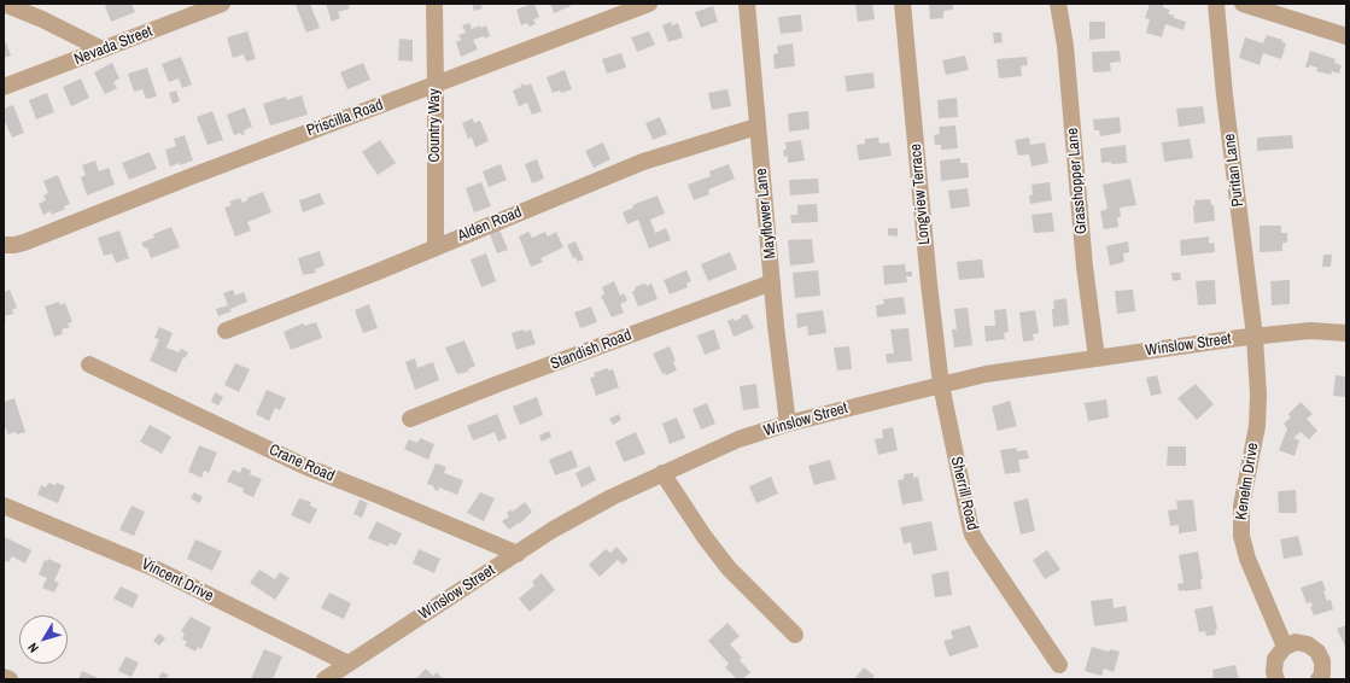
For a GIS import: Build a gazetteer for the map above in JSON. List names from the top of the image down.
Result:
{
  "streets": {
    "street": [
      "Nevada Street",
      "Priscilla Road",
      "Country Way",
      "Puritan Lane",
      "Grasshopper Lane",
      "Longview Terrace",
      "Mayflower Lane",
      "Alden Road",
      "Winslow Street",
      "Standish Road",
      "Crane Road",
      "Kenelm Drive",
      "Sherrill Road",
      "Vincent Drive"
    ]
  },
  "crossings": [
    ["Priscilla Road", "Country Way"],
    ["Country Way", "Alden Road"],
    ["Puritan Lane", "Winslow Street"],
    ["Puritan Lane", "Kenelm Drive"],
    ["Grasshopper Lane", "Winslow Street"],
    ["Longview Terrace", "Winslow Street"],
    ["Longview Terrace", "Sherrill Road"],
    ["Mayflower Lane", "Alden Road"],
    ["Mayflower Lane", "Winslow Street"],
    ["Mayflower Lane", "Standish Road"],
    ["Winslow Street", "Crane Road"],
    ["Winslow Street", "Kenelm Drive"],
    ["Winslow Street", "Sherrill Road"],
    ["Winslow Street", "Vincent Drive"]
  ],
  "north": "bottom left"
}
